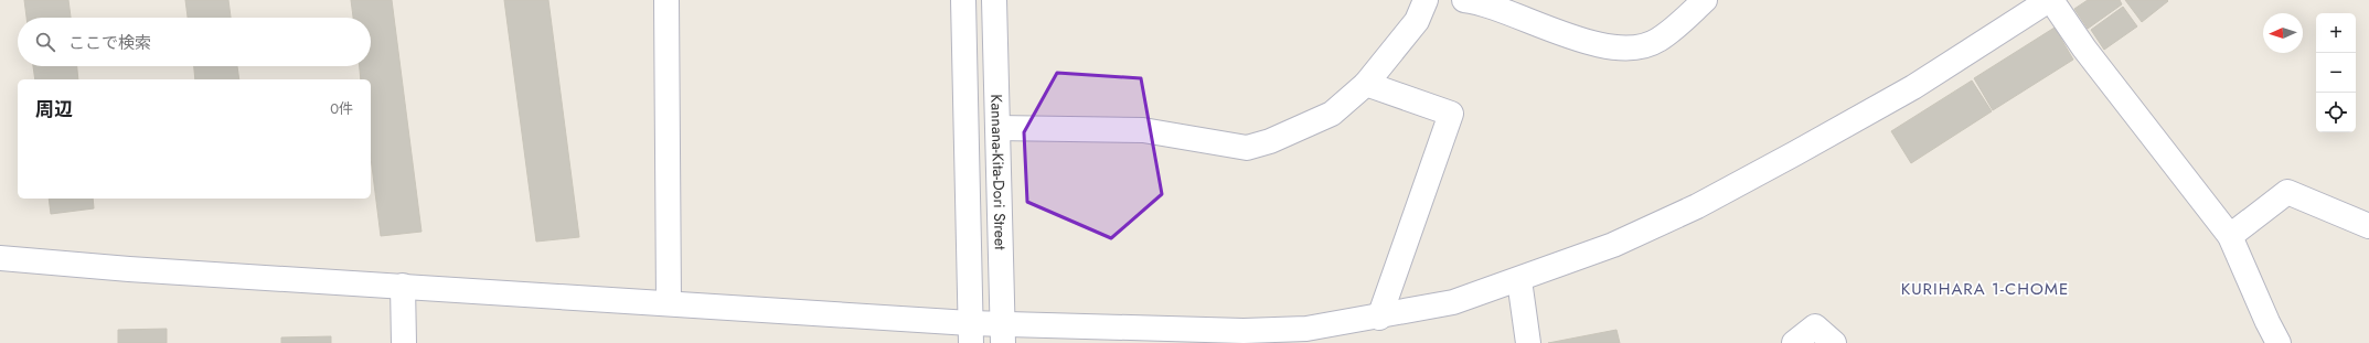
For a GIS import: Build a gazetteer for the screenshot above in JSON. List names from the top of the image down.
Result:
{
  "streets": {
    "street": ["Kannana-Kita-Dori Street"]
  },
  "districts": ["KURIHARA 1-CHOME"],
  "north": "left",
  "page": {
    "map_buttons": ["+", "−"],
    "search": "ここで検索",
    "heading": ["周辺", "0件"]
  }
}
